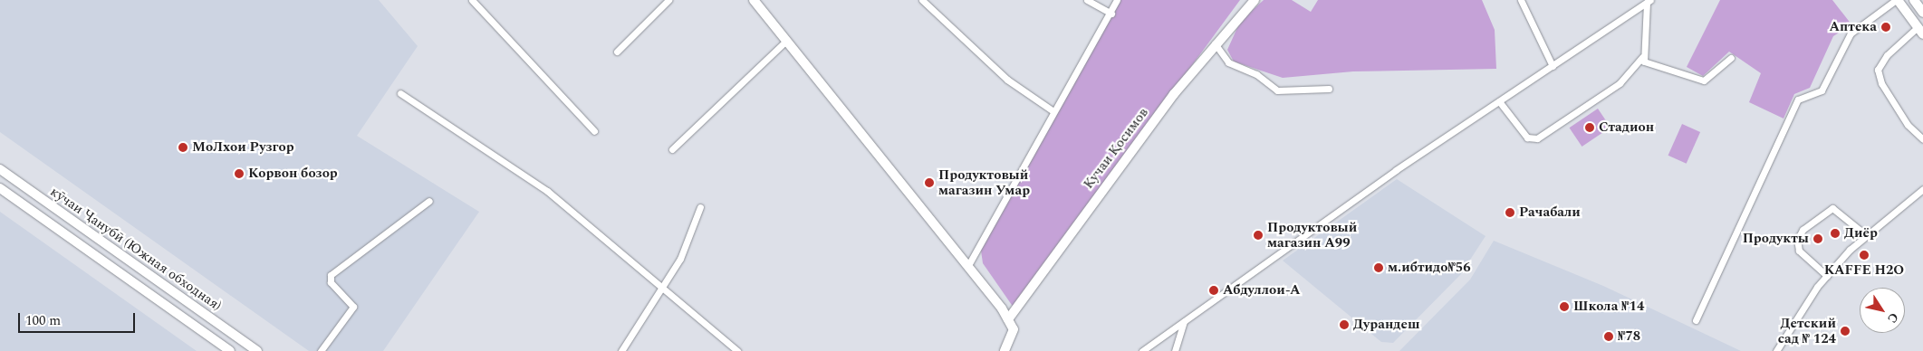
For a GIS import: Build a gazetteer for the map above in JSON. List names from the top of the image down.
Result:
{
  "streets": {
    "street": ["Кучаи Қосимов", "кӯчаи Ҷанубӣ (Южная обходная)"]
  },
  "places": [
    "Аптека",
    "Стадион",
    "МоЛхои Рузгор",
    "Корвон бозор",
    "Продуктовый магазин Умар",
    "Рачабали",
    "Диëр",
    "Продуктовый магазин А99",
    "Продукты",
    "KAFFE H2O",
    "м.ибтидо№56",
    "Абдуллои-А",
    "Школа №14",
    "Дурандеш",
    "Детский сад № 124",
    "№78"
  ],
  "scale_bar": "100 m",
  "north": "bottom right"
}
